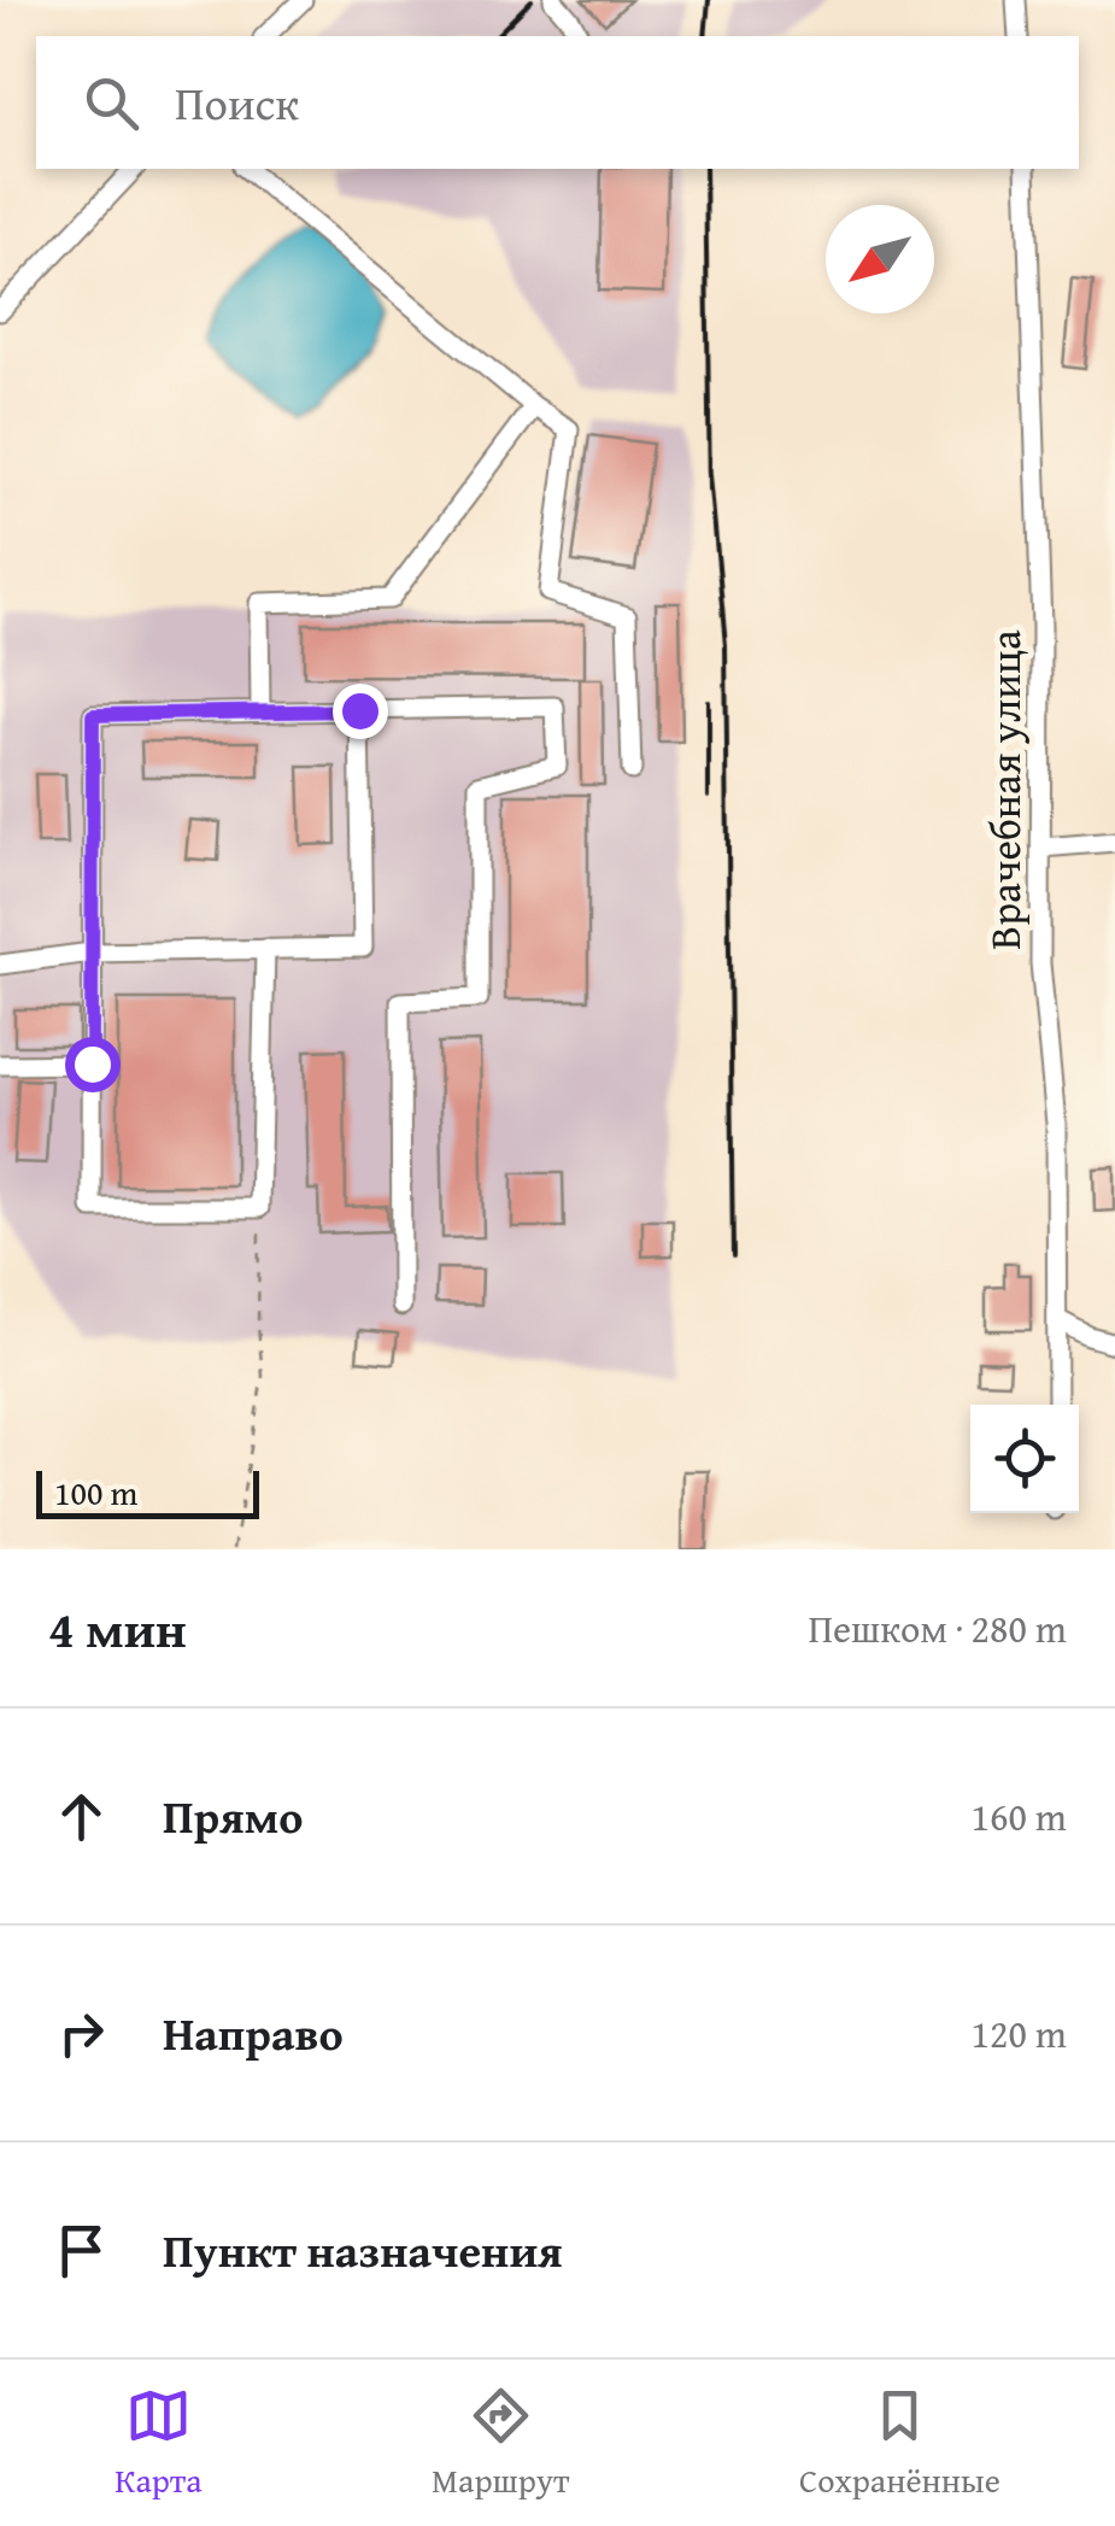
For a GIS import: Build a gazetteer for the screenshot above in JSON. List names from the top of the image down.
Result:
{
  "streets": {
    "street": ["Врачебная улица"]
  },
  "scale_bar": "100 m",
  "north": "bottom left",
  "page": {
    "search": "Поиск",
    "scale": "100 m",
    "heading": ["4 мин", "Пешком · 280 m"],
    "list": [
      ["Прямо", "160 m"],
      ["Направо", "120 m"],
      "Пункт назначения"
    ],
    "nav": ["Карта", "Маршрут", "Сохранённые"]
  }
}
